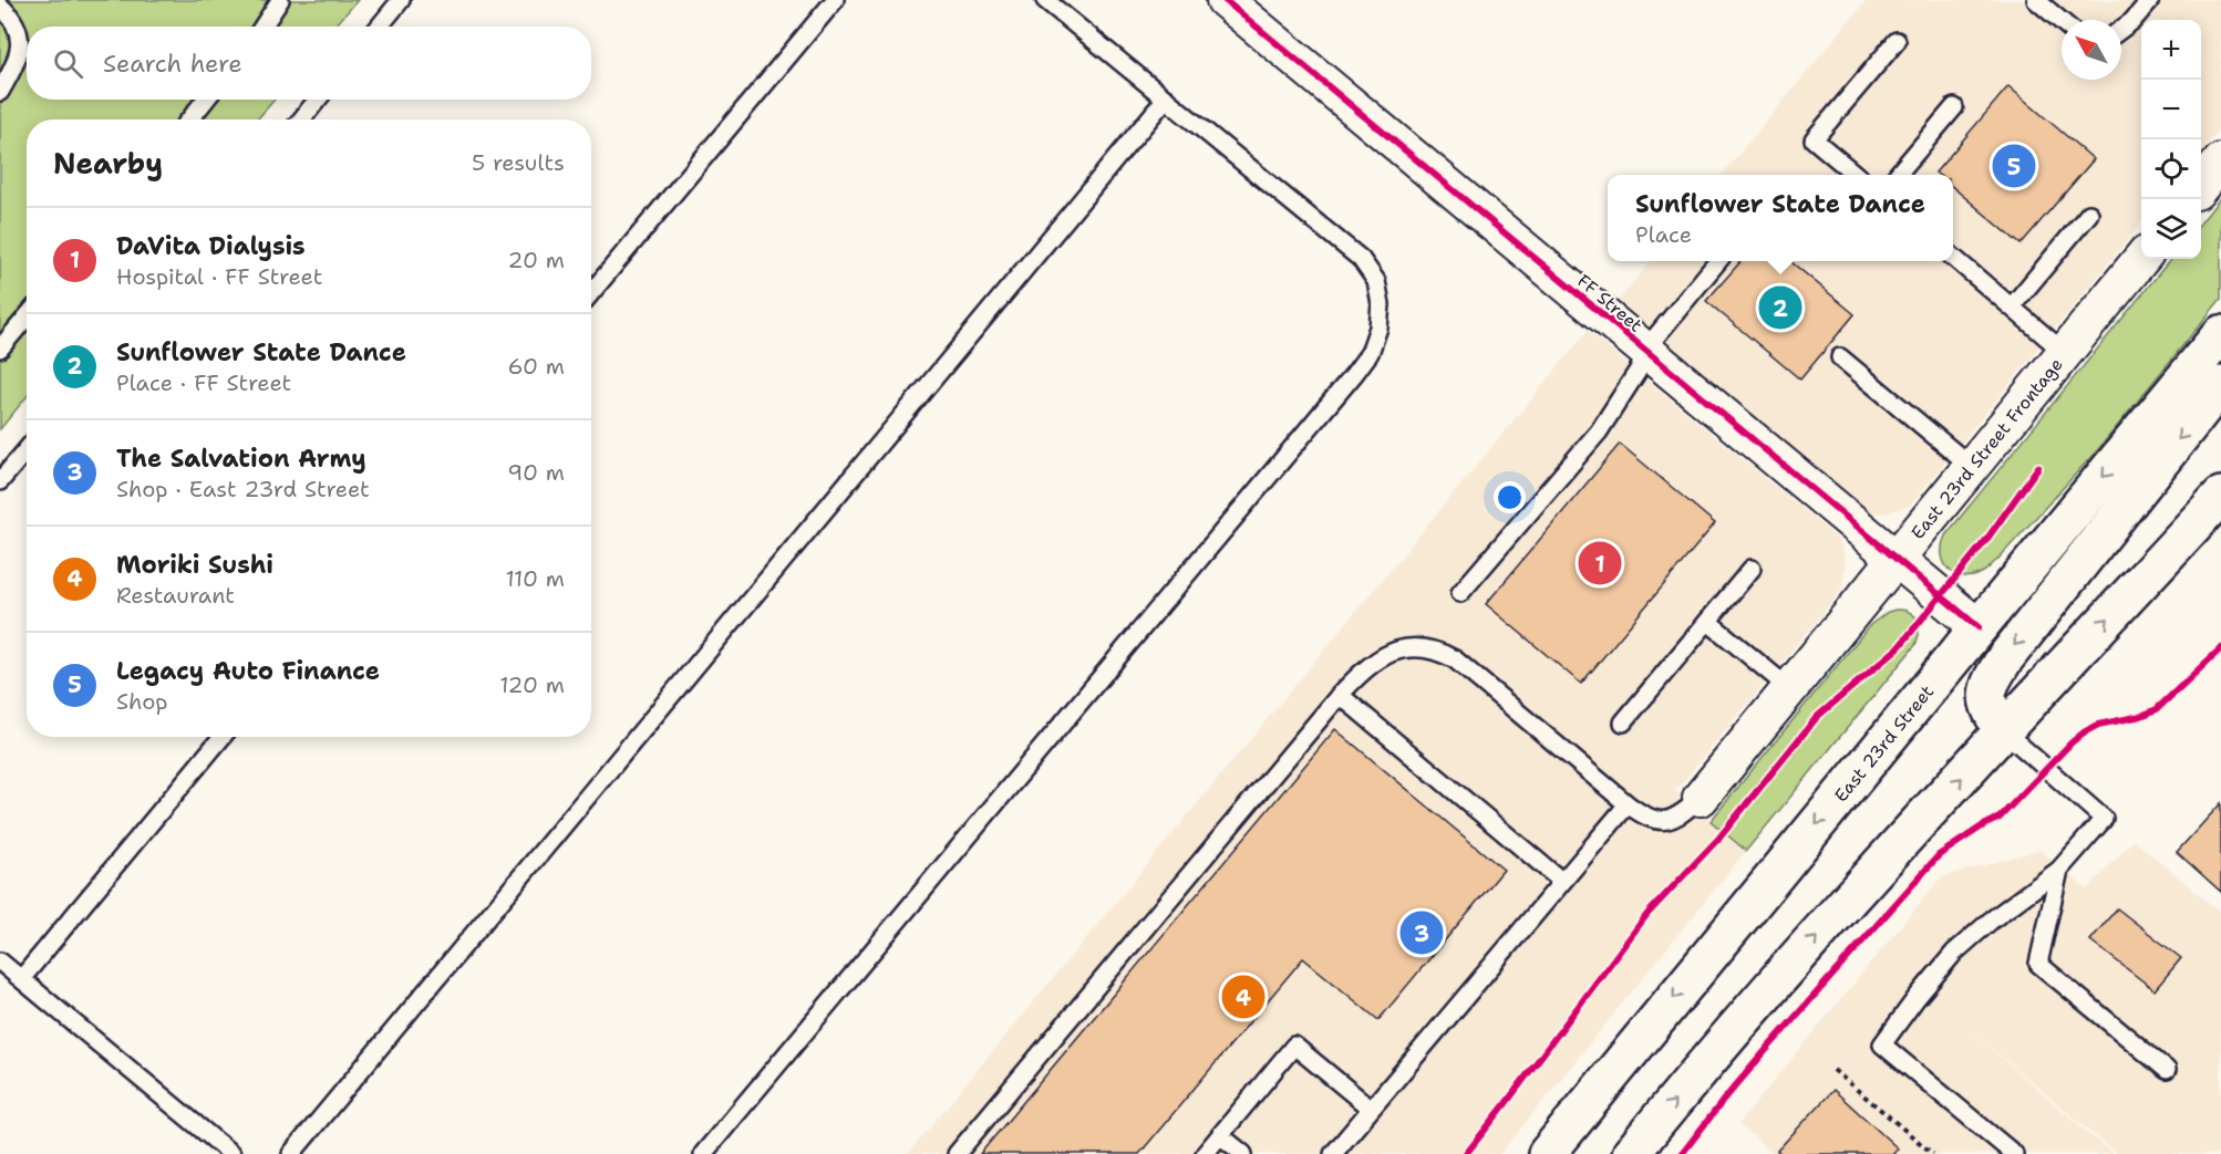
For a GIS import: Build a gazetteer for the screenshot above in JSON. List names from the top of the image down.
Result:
{
  "streets": {
    "main road": ["East 23rd Street"],
    "street": ["FF Street", "East 23rd Street Frontage"]
  },
  "crossings": [
    ["FF Street", "East 23rd Street Frontage"],
    ["FF Street", "East 23rd Street"]
  ],
  "north": "top left",
  "page": {
    "map_buttons": ["+", "−"],
    "search": "Search here",
    "heading": ["Nearby", "5 results"],
    "pins": [
      "5",
      "2",
      "1",
      "3",
      "4"
    ],
    "popup": ["Sunflower State Dance", "Place"],
    "list": [
      {
        "mark": "1",
        "name": "DaVita Dialysis",
        "note": "Hospital · FF Street",
        "value": "20 m"
      },
      {
        "mark": "2",
        "name": "Sunflower State Dance",
        "note": "Place · FF Street",
        "value": "60 m"
      },
      {
        "mark": "3",
        "name": "The Salvation Army",
        "note": "Shop · East 23rd Street",
        "value": "90 m"
      },
      {
        "mark": "4",
        "name": "Moriki Sushi",
        "note": "Restaurant",
        "value": "110 m"
      },
      {
        "mark": "5",
        "name": "Legacy Auto Finance",
        "note": "Shop",
        "value": "120 m"
      }
    ]
  }
}
